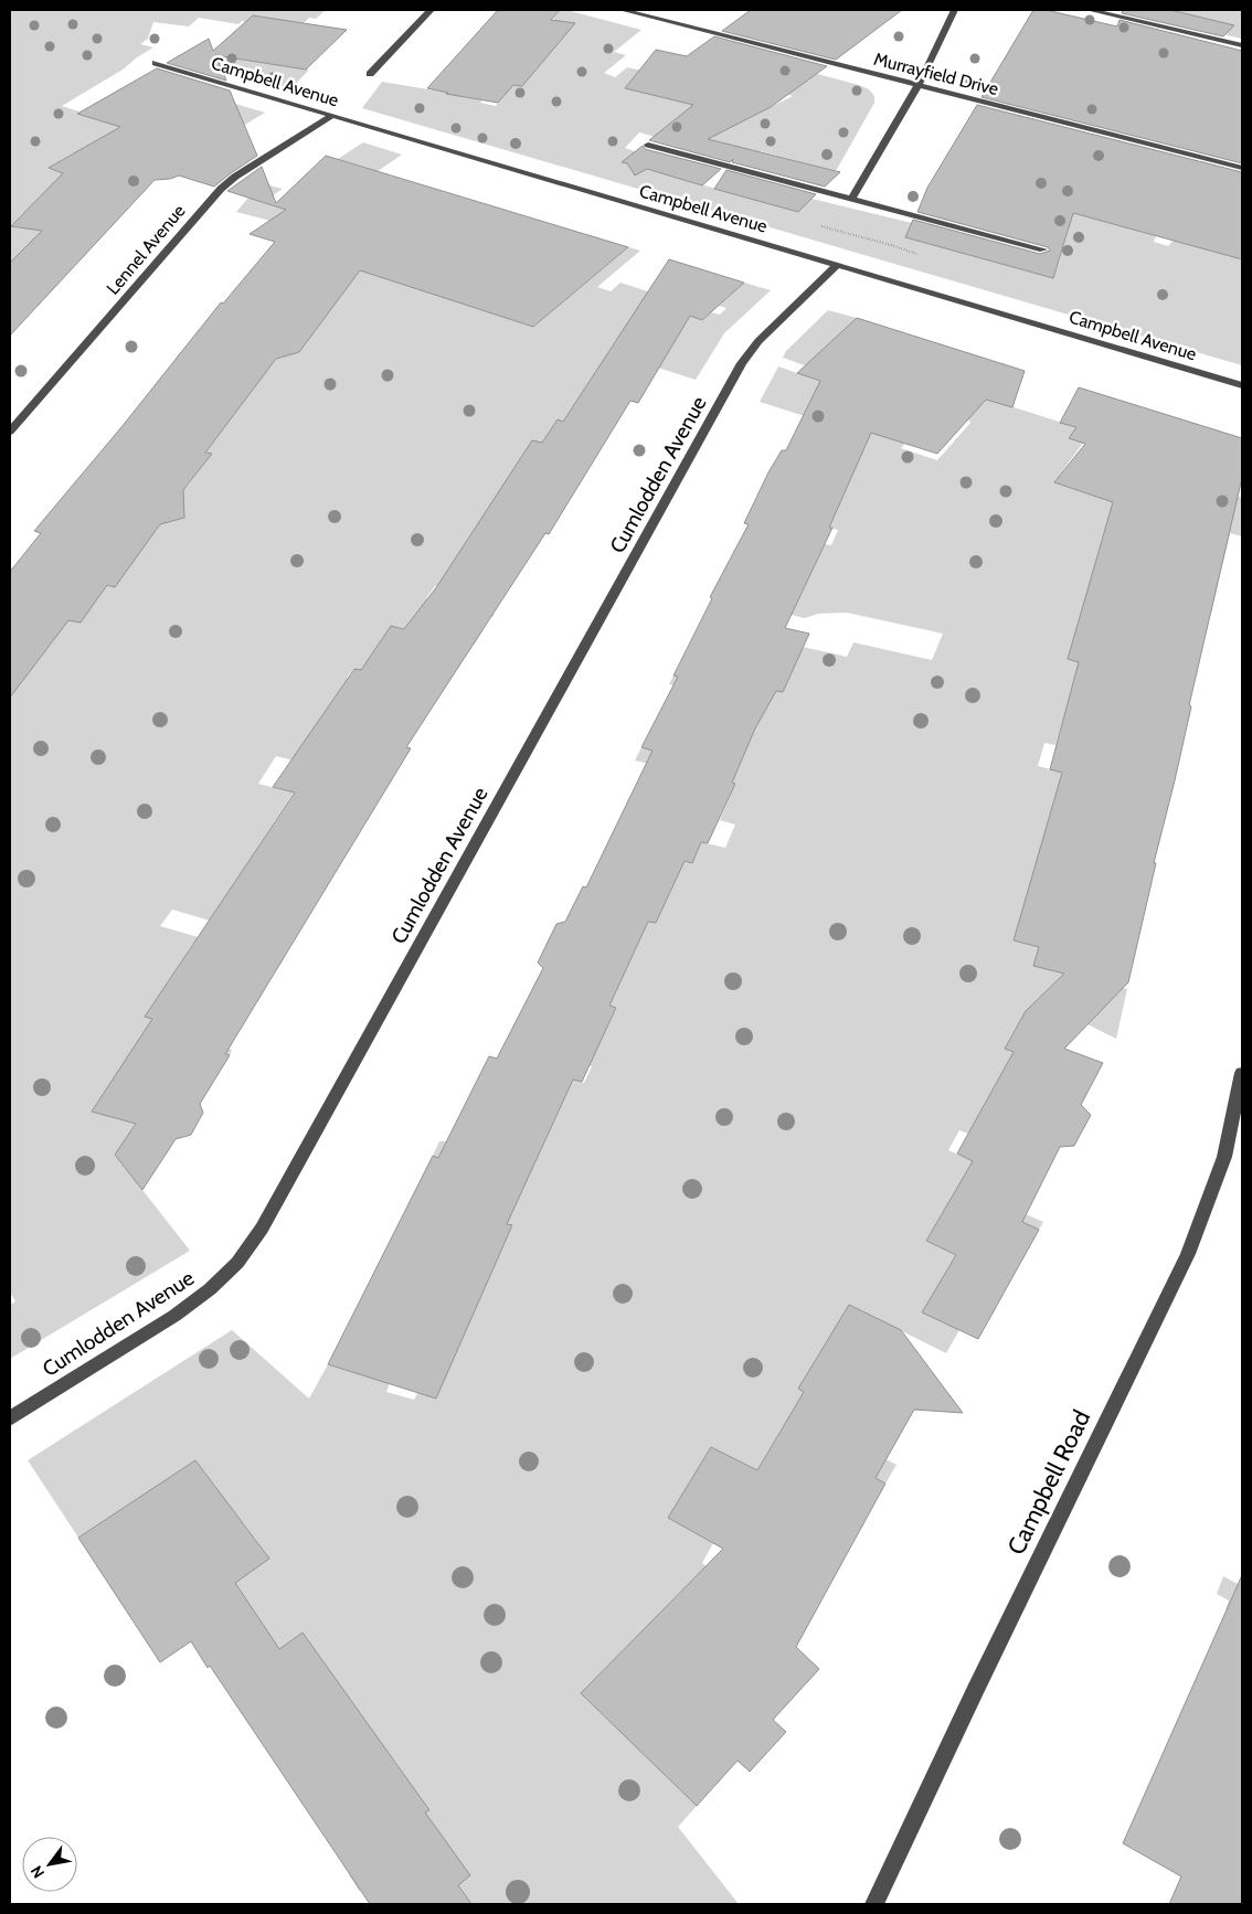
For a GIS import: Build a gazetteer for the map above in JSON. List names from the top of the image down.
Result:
{
  "streets": {
    "street": [
      "Murrayfield Drive",
      "Campbell Avenue",
      "Lennel Avenue",
      "Cumlodden Avenue",
      "Campbell Road"
    ]
  },
  "crossings": [
    ["Campbell Avenue", "Lennel Avenue"],
    ["Campbell Avenue", "Cumlodden Avenue"]
  ],
  "north": "bottom left"
}
